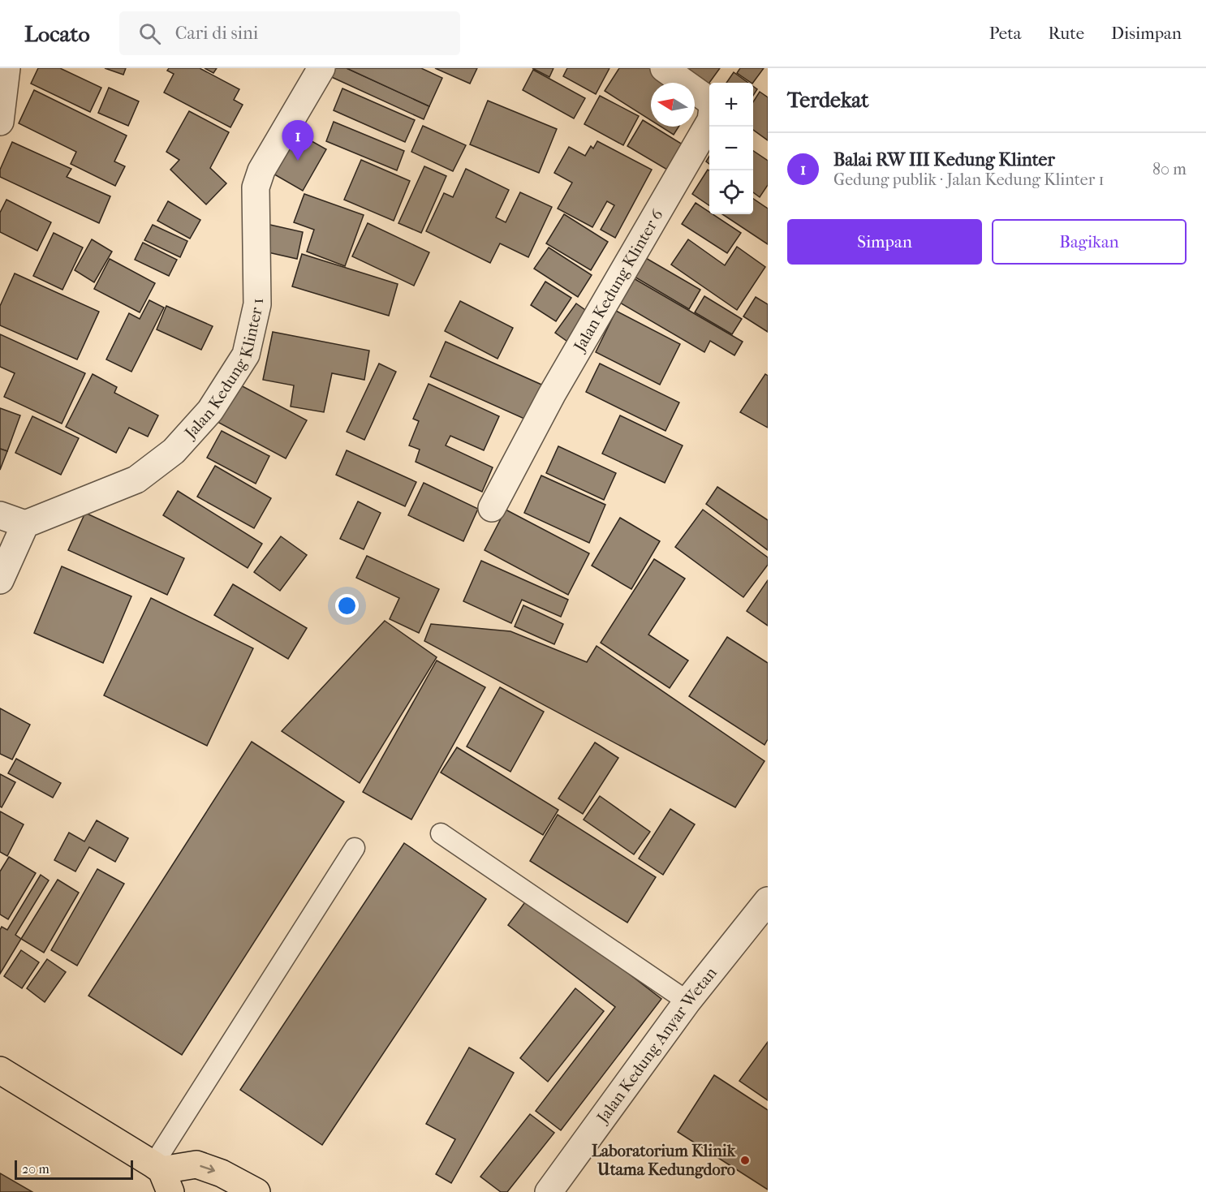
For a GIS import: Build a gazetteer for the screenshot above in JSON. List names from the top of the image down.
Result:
{
  "streets": {
    "street": ["Jalan Kedung Klinter 6", "Jalan Kedung Klinter 1", "Jalan Kedung Anyar Wetan"]
  },
  "places": ["Laboratorium Klinik Utama Kedungdoro"],
  "scale_bar": "20 m",
  "north": "left",
  "page": {
    "header": "Locato",
    "search": "Cari di sini",
    "nav": ["Peta", "Rute", "Disimpan"],
    "heading": "Terdekat",
    "map_buttons": ["+", "−"],
    "pins": "1",
    "list": [
      {
        "mark": "1",
        "name": "Balai RW III Kedung Klinter",
        "note": "Gedung publik · Jalan Kedung Klinter 1",
        "value": "80 m"
      }
    ],
    "buttons": ["Simpan", "Bagikan"],
    "scale": "20 m"
  }
}
